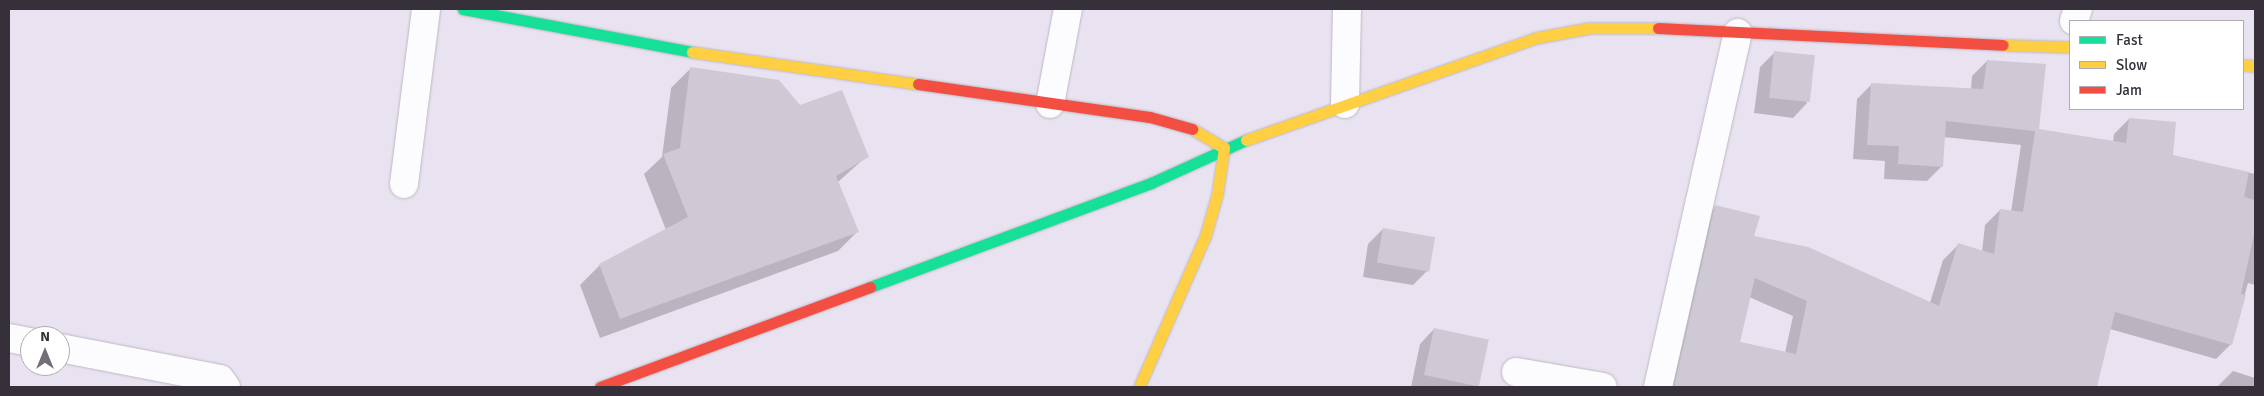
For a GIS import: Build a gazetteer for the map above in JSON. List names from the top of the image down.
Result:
{
  "legend": ["Fast", "Slow", "Jam"],
  "north": "top"
}
